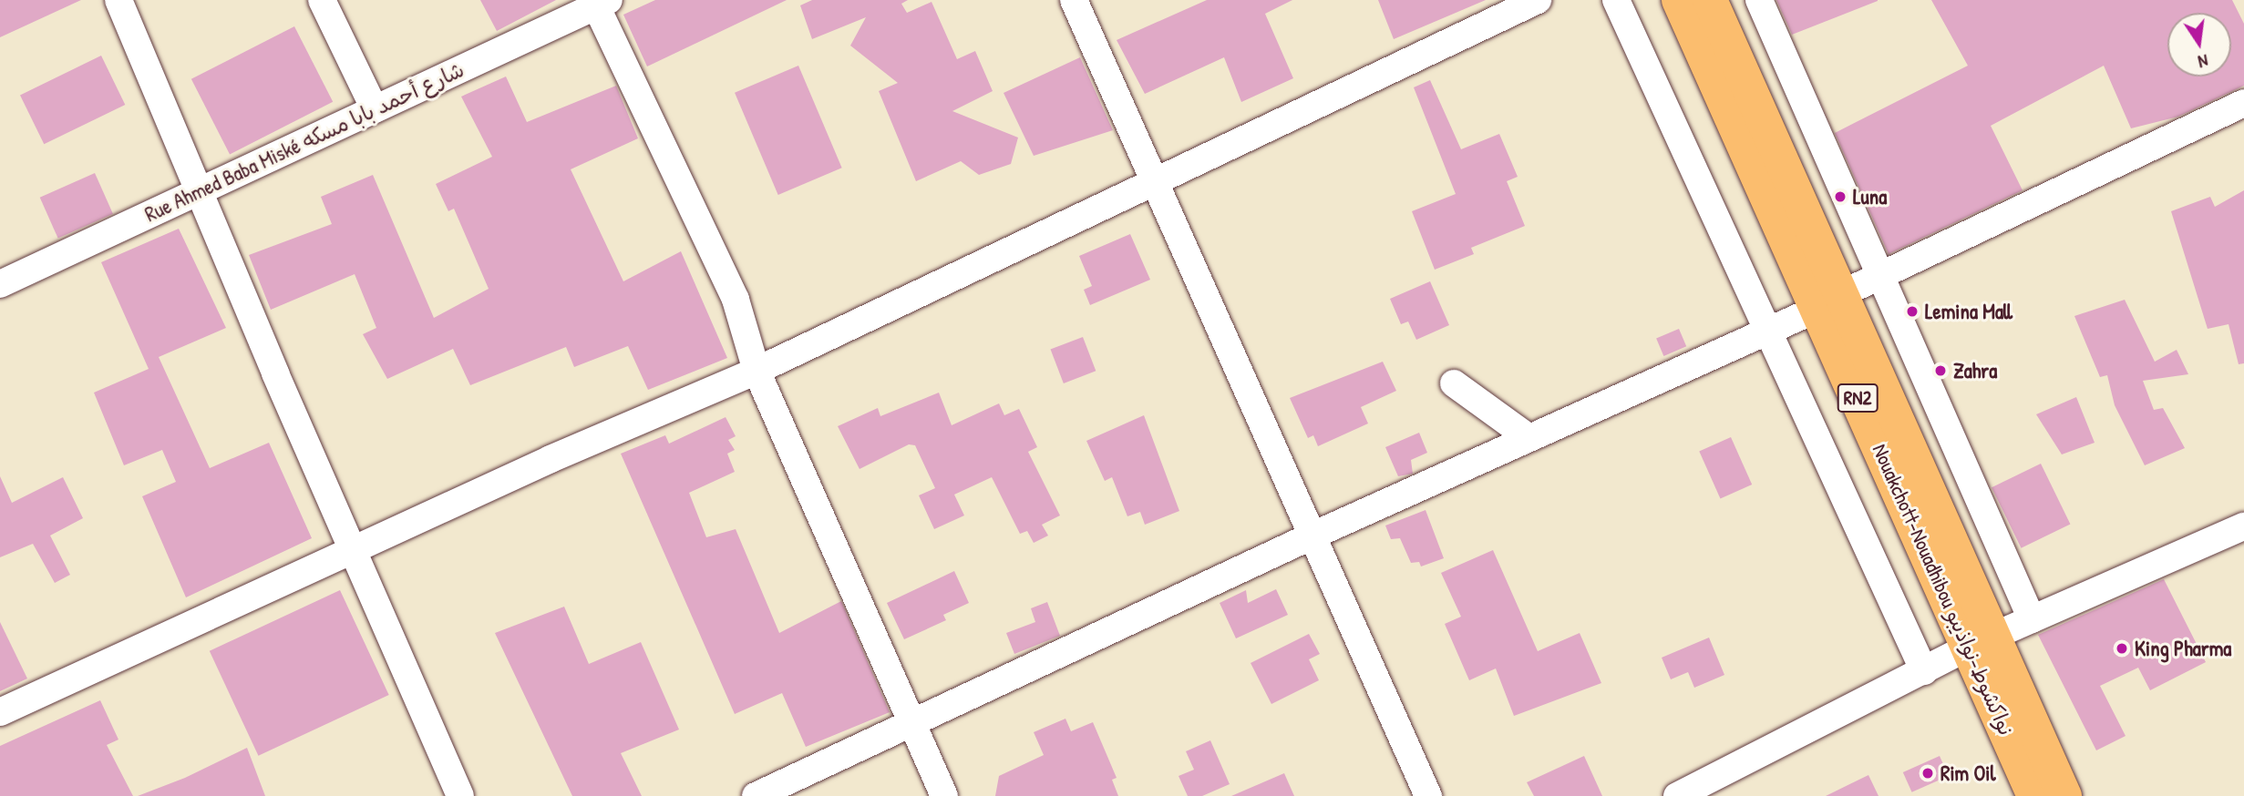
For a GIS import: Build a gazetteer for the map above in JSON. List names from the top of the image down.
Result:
{
  "streets": {
    "highway": ["RN2", "Nouakchott-Nouadhibou نواكشوط-نواذيبو"],
    "street": ["Rue Ahmed Baba Miské شارع أحمد بابا مسكه"]
  },
  "places": [
    "Luna",
    "Lemina Mall",
    "Zahra",
    "King Pharma",
    "Rim Oil"
  ],
  "north": "bottom"
}
